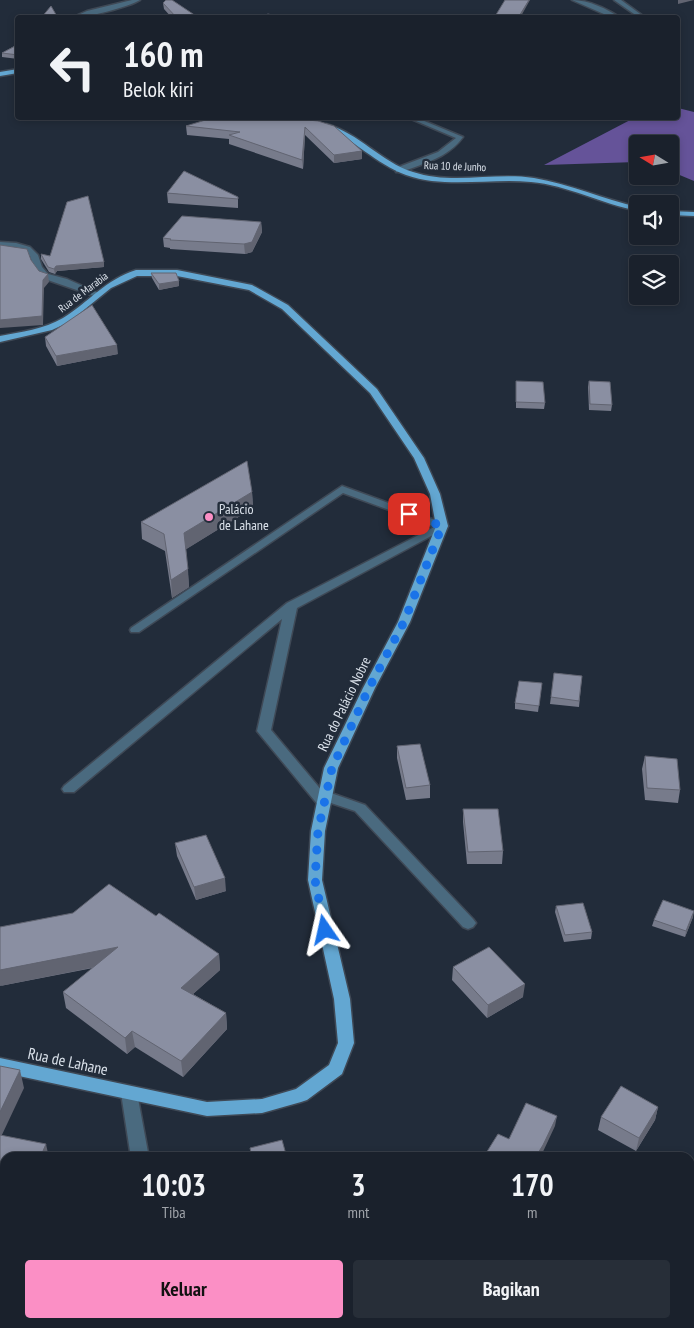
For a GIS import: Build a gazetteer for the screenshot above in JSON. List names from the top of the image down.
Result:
{
  "streets": {
    "main road": [
      "Rua 10 de Junho",
      "Rua de Marabia",
      "Rua do Palácio Nobre",
      "Rua de Lahane"
    ]
  },
  "crossings": [
    ["Rua de Marabia", "Rua do Palácio Nobre"],
    ["Rua do Palácio Nobre", "Rua de Lahane"]
  ],
  "places": ["Palácio de Lahane"],
  "north": "left",
  "page": {
    "turn": ["160 m", "Belok kiri"],
    "eta": [
      "10:03",
      "Tiba",
      "3",
      "mnt",
      "170",
      "m"
    ],
    "buttons": ["Keluar", "Bagikan"]
  }
}
